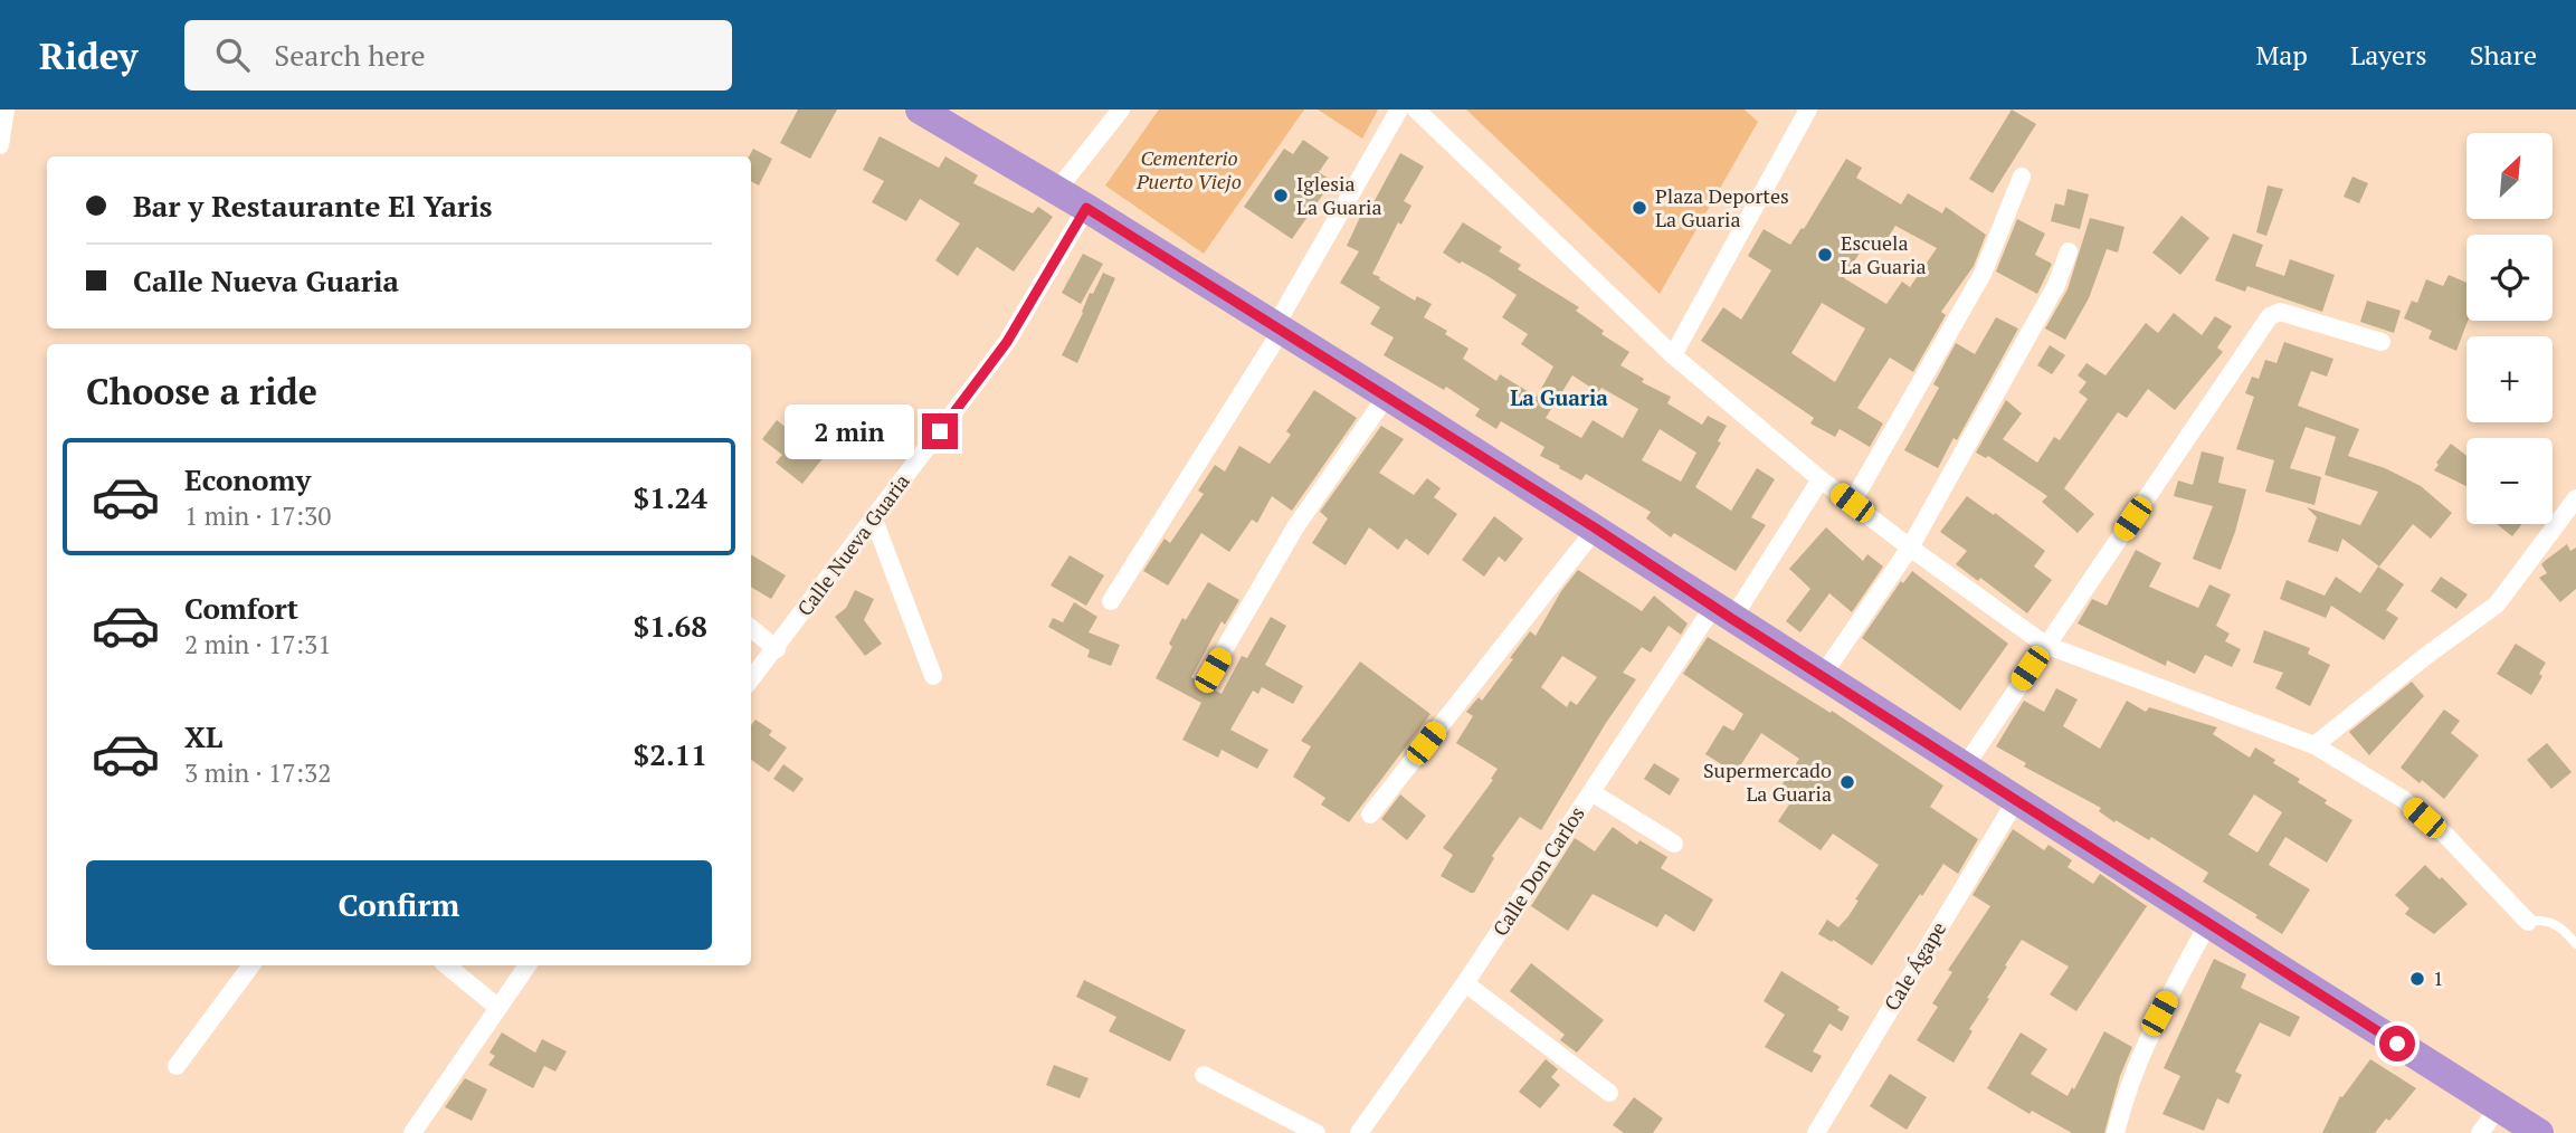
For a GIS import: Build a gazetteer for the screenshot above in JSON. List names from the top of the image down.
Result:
{
  "streets": {
    "street": ["Calle Nueva Guaria", "Calle Don Carlos", "Cale Ágape"]
  },
  "districts": ["La Guaria"],
  "parks": ["Cementerio Puerto Viejo"],
  "places": [
    "Iglesia La Guaria",
    "Plaza Deportes La Guaria",
    "Escuela La Guaria",
    "Supermercado La Guaria",
    "1"
  ],
  "north": "top right",
  "page": {
    "header": "Ridey",
    "search": "Search here",
    "nav": ["Map", "Layers", "Share"],
    "map_buttons": ["+", "−"],
    "banner": ["Bar y Restaurante El Yaris", "Calle Nueva Guaria"],
    "heading": "Choose a ride",
    "bubble": "2 min",
    "list": [
      {
        "name": "Economy",
        "note": "1 min · 17:30",
        "value": "$1.24"
      },
      {
        "name": "Comfort",
        "note": "2 min · 17:31",
        "value": "$1.68"
      },
      {
        "name": "XL",
        "note": "3 min · 17:32",
        "value": "$2.11"
      }
    ],
    "buttons": "Confirm"
  }
}
